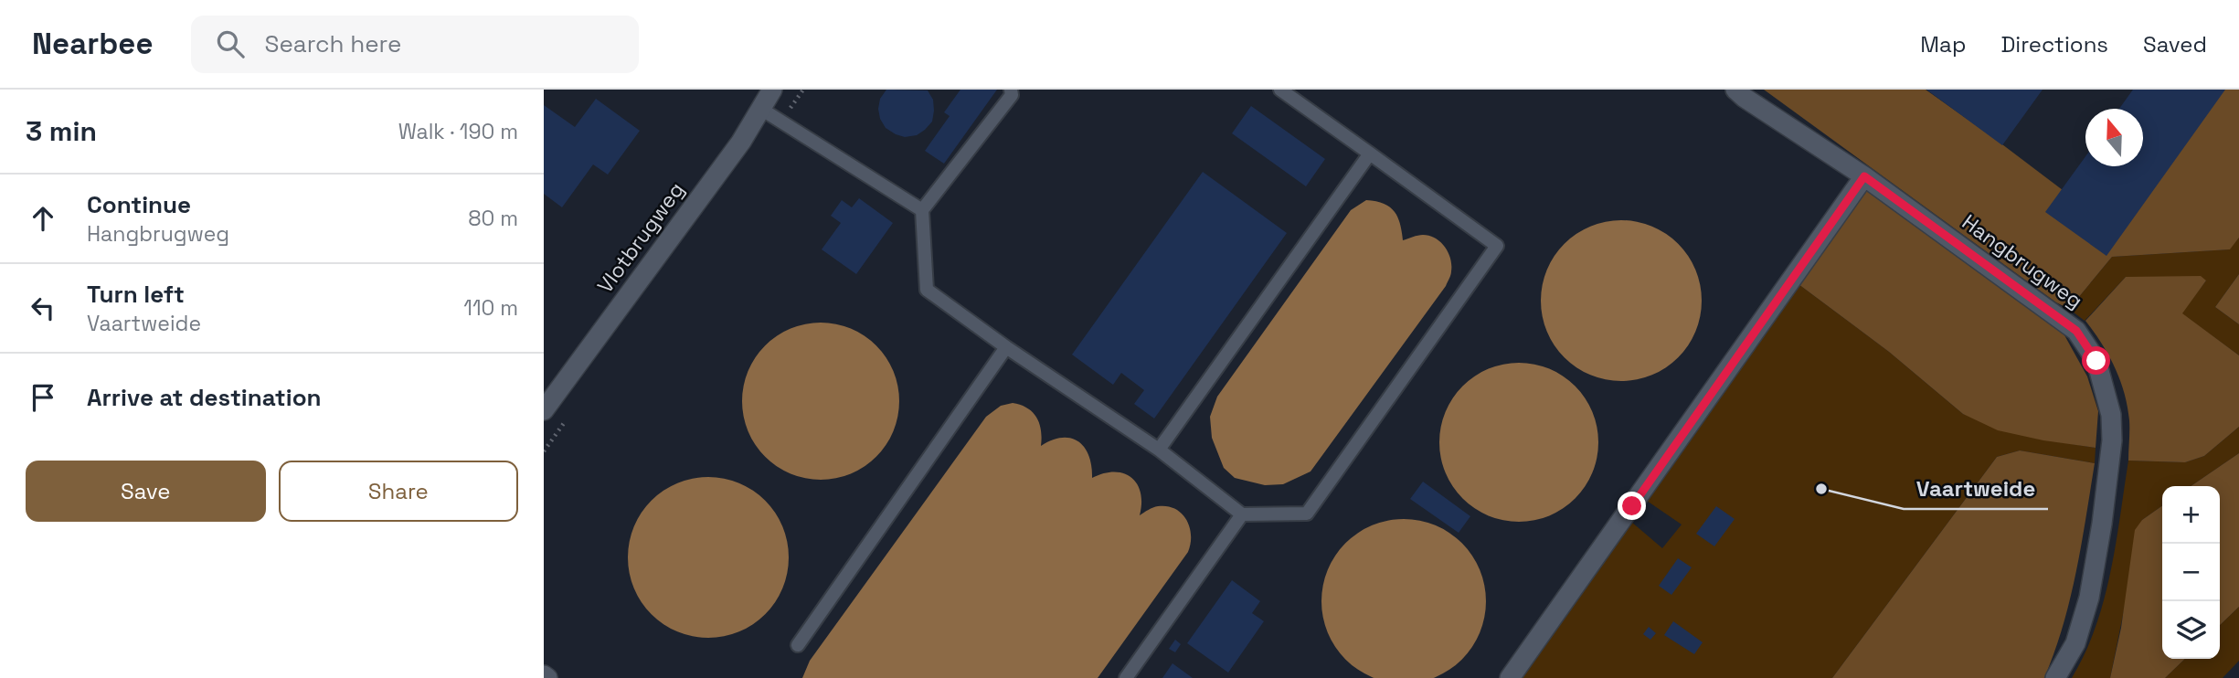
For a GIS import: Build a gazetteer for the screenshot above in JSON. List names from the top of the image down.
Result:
{
  "streets": {
    "street": ["Vlotbrugweg", "Hangbrugweg"]
  },
  "places": ["Vaartweide"],
  "north": "top",
  "page": {
    "header": "Nearbee",
    "search": "Search here",
    "nav": ["Map", "Directions", "Saved"],
    "heading": ["3 min", "Walk · 190 m"],
    "list": [
      ["Continue", "Hangbrugweg", "80 m"],
      ["Turn left", "Vaartweide", "110 m"],
      "Arrive at destination"
    ],
    "buttons": ["Save", "Share"],
    "map_buttons": ["+", "−"]
  }
}
